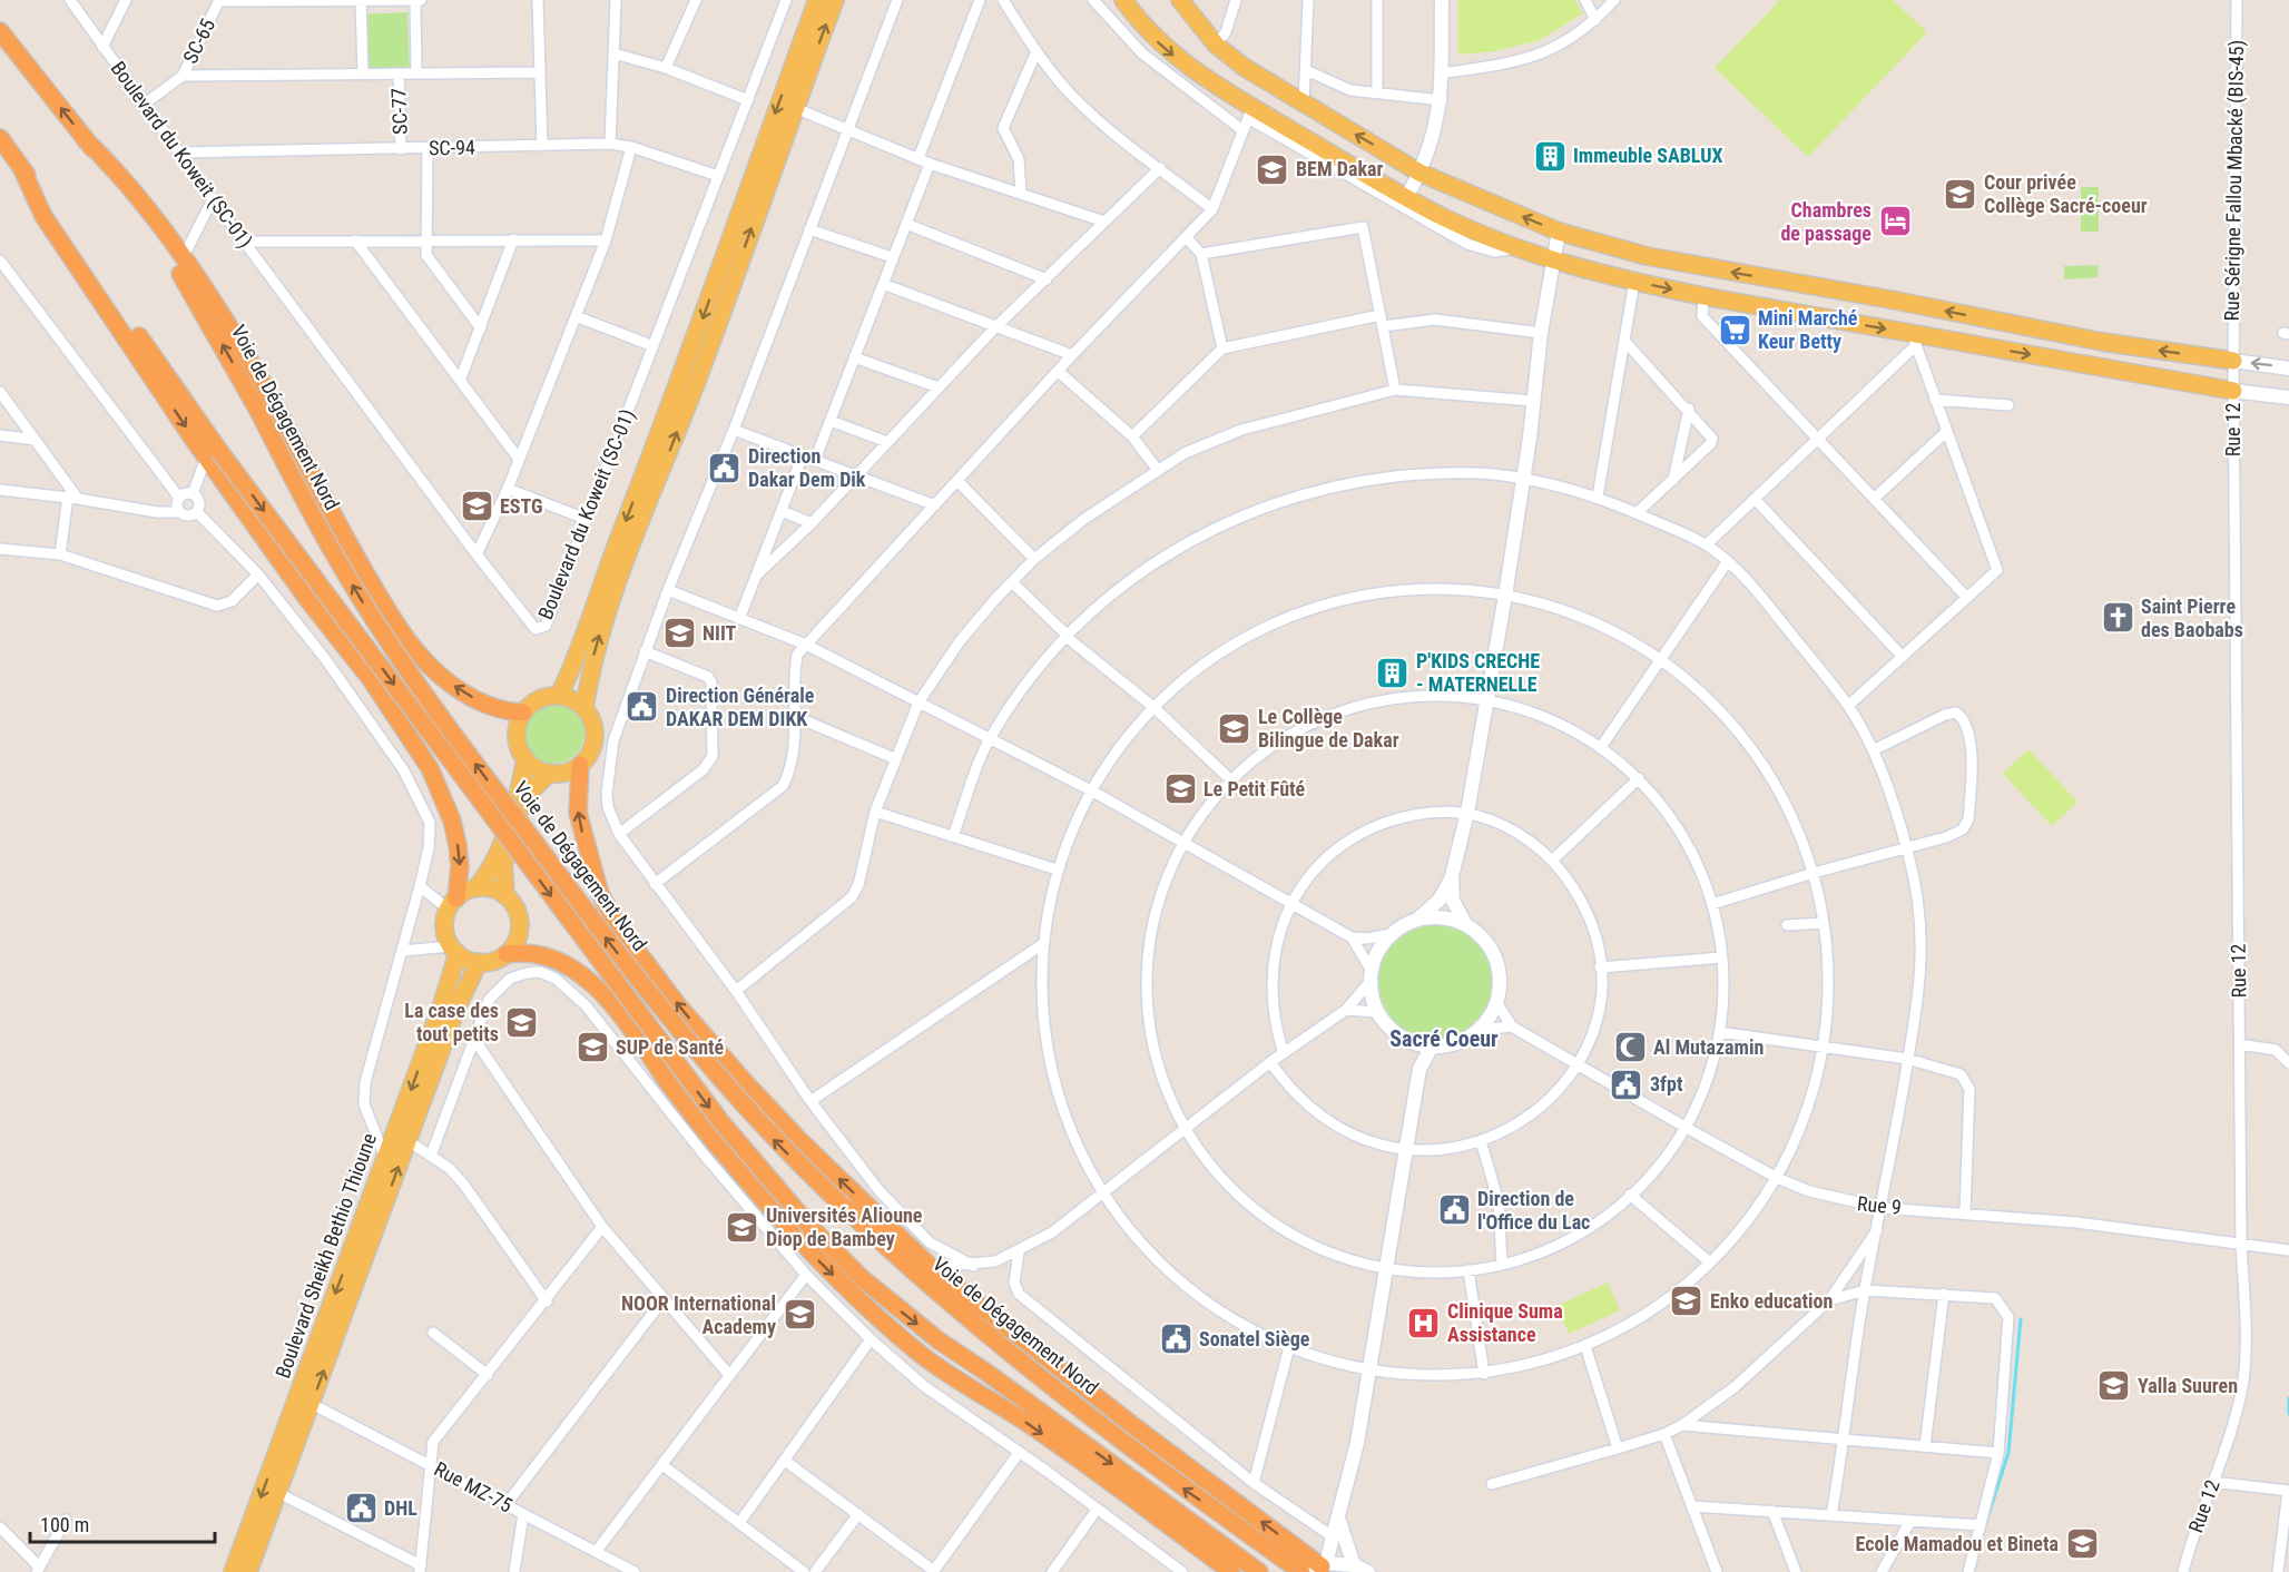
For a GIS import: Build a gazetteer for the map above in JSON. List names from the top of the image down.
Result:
{
  "streets": {
    "highway": ["Voie de Dégagement Nord"],
    "main road": ["Boulevard Sheikh Bethio Thioune"],
    "street": [
      "SC-65",
      "SC-77",
      "SC-94",
      "Boulevard du Koweit (SC-01)",
      "Rue Sérigne Fallou Mbacké (BIS-45)",
      "Rue 12",
      "Rue 9",
      "Rue MZ-75"
    ]
  },
  "crossings": [
    ["SC-65", "Boulevard du Koweit (SC-01)"],
    ["SC-77", "SC-94"],
    ["SC-94", "Boulevard du Koweit (SC-01)"],
    ["Rue Sérigne Fallou Mbacké (BIS-45)", "Rue 12"],
    ["Rue 12", "Rue 9"],
    ["Boulevard Sheikh Bethio Thioune", "Rue MZ-75"]
  ],
  "districts": ["Sacré Coeur"],
  "places": {
    "building": ["Immeuble SABLUX", "P'KIDS CRECHE - MATERNELLE"],
    "school or university": [
      "BEM Dakar",
      "Cour privée Collège Sacré-coeur",
      "ESTG",
      "NIIT",
      "Le Collège Bilingue de Dakar",
      "Le Petit Fûté",
      "La case des tout petits",
      "SUP de Santé",
      "Universités Alioune Diop de Bambey",
      "Enko education",
      "NOOR International Academy",
      "Yalla Suuren",
      "Ecole Mamadou et Bineta"
    ],
    "hotel": ["Chambres de passage"],
    "supermarket": ["Mini Marché Keur Betty"],
    "public building": [
      "Direction Dakar Dem Dik",
      "Direction Générale DAKAR DEM DIKK",
      "3fpt",
      "Direction de l'Office du Lac",
      "Sonatel Siège",
      "DHL"
    ],
    "church": ["Saint Pierre des Baobabs"],
    "mosque": ["Al Mutazamin"],
    "hospital": ["Clinique Suma Assistance"]
  },
  "scale_bar": "100 m"
}
